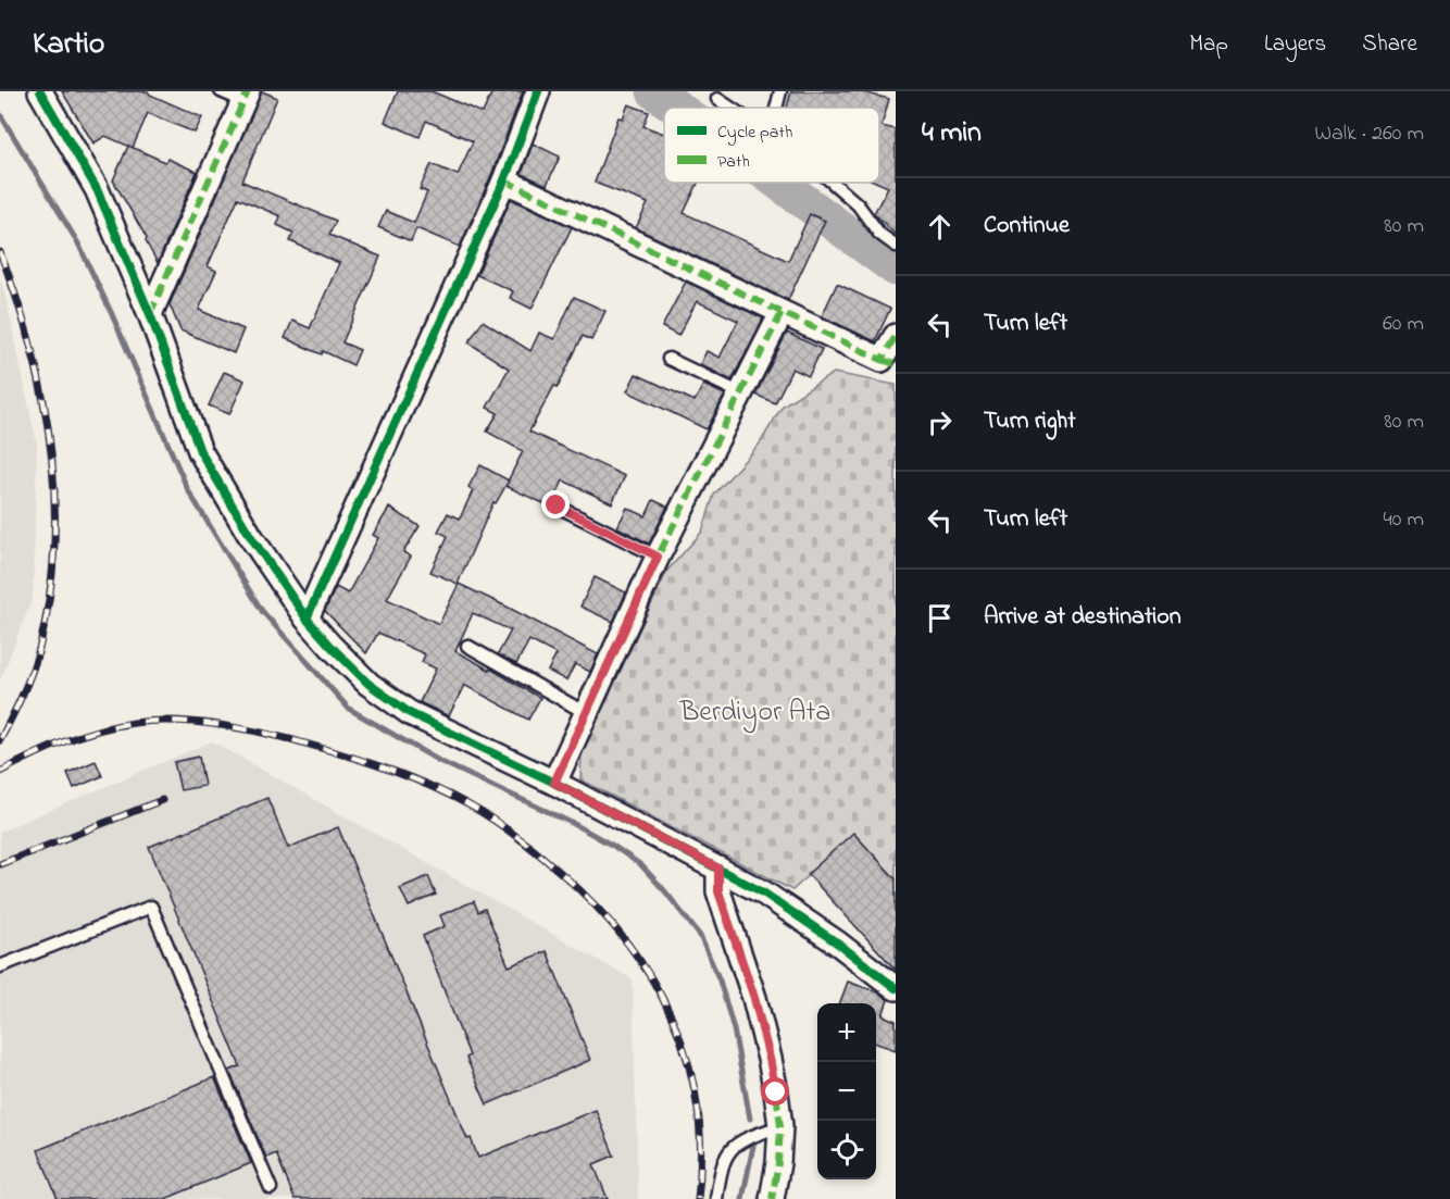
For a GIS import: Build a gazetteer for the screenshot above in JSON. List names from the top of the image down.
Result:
{
  "parks": ["Berdiyor Ata"],
  "legend": ["Cycle path", "Path"],
  "page": {
    "header": "Kartio",
    "nav": ["Map", "Layers", "Share"],
    "heading": ["4 min", "Walk · 260 m"],
    "list": [
      ["Continue", "80 m"],
      ["Turn left", "60 m"],
      ["Turn right", "80 m"],
      ["Turn left", "40 m"],
      "Arrive at destination"
    ],
    "map_buttons": ["+", "−"]
  }
}
